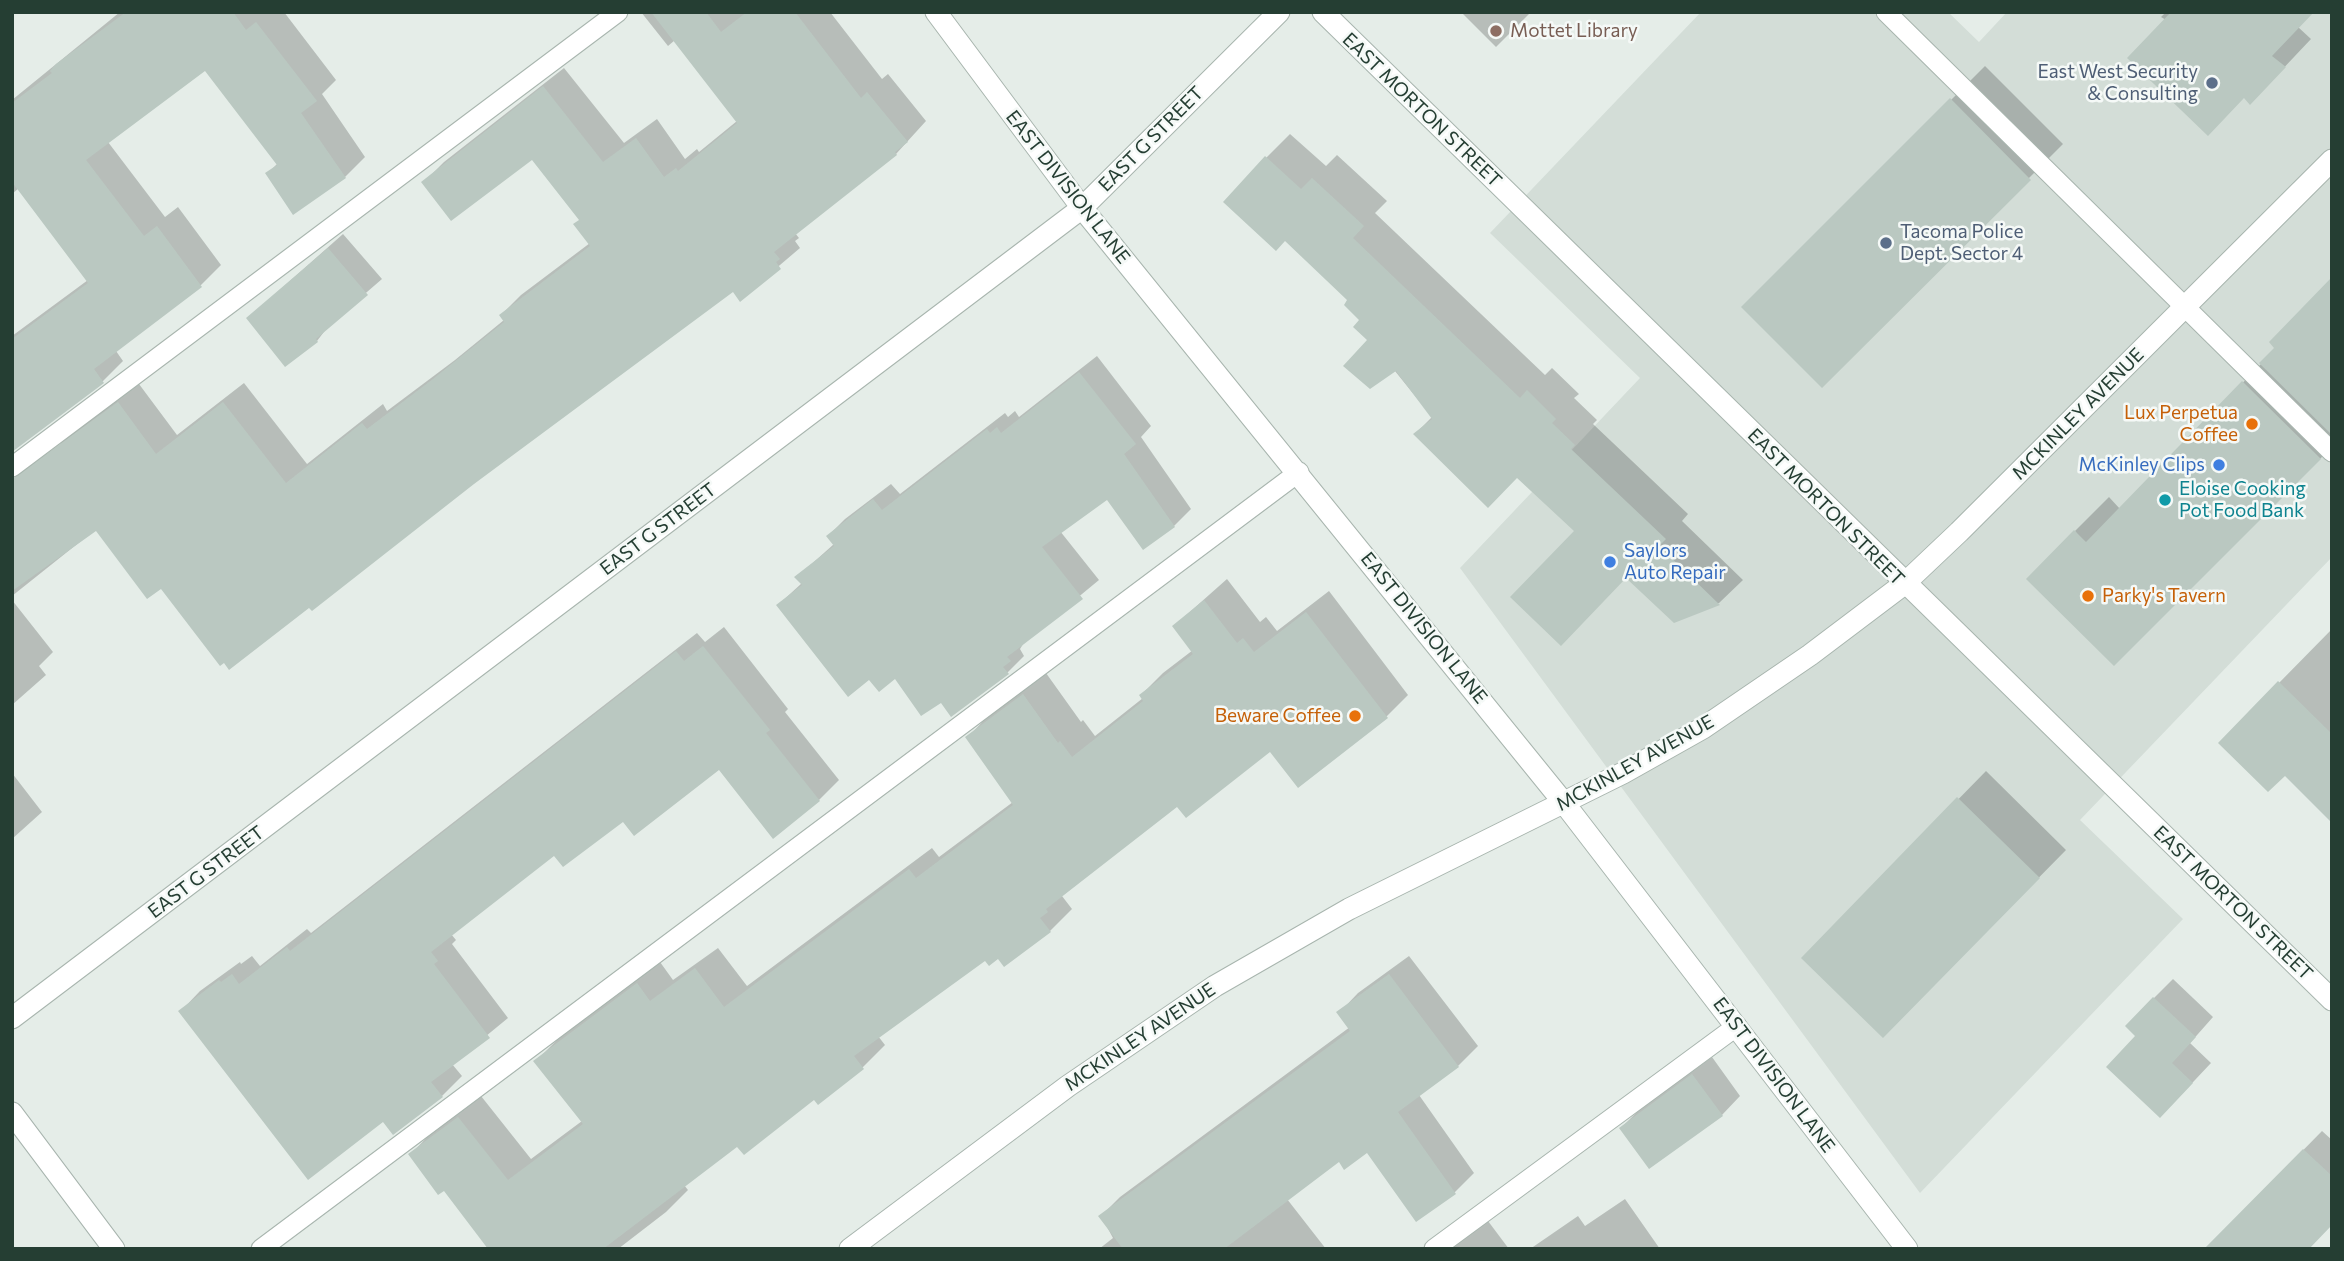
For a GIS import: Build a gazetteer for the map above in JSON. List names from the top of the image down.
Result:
{
  "streets": {
    "street": [
      "EAST MORTON STREET",
      "EAST G STREET",
      "EAST DIVISION LANE",
      "MCKINLEY AVENUE"
    ]
  },
  "crossings": [
    ["EAST MORTON STREET", "MCKINLEY AVENUE"],
    ["EAST G STREET", "EAST DIVISION LANE"],
    ["EAST DIVISION LANE", "MCKINLEY AVENUE"]
  ],
  "places": [
    "Mottet Library",
    "East West Security & Consulting",
    "Tacoma Police Dept. Sector 4",
    "Lux Perpetua Coffee",
    "McKinley Clips",
    "Eloise Cooking Pot Food Bank",
    "Saylors Auto Repair",
    "Parky's Tavern",
    "Beware Coffee"
  ]
}
